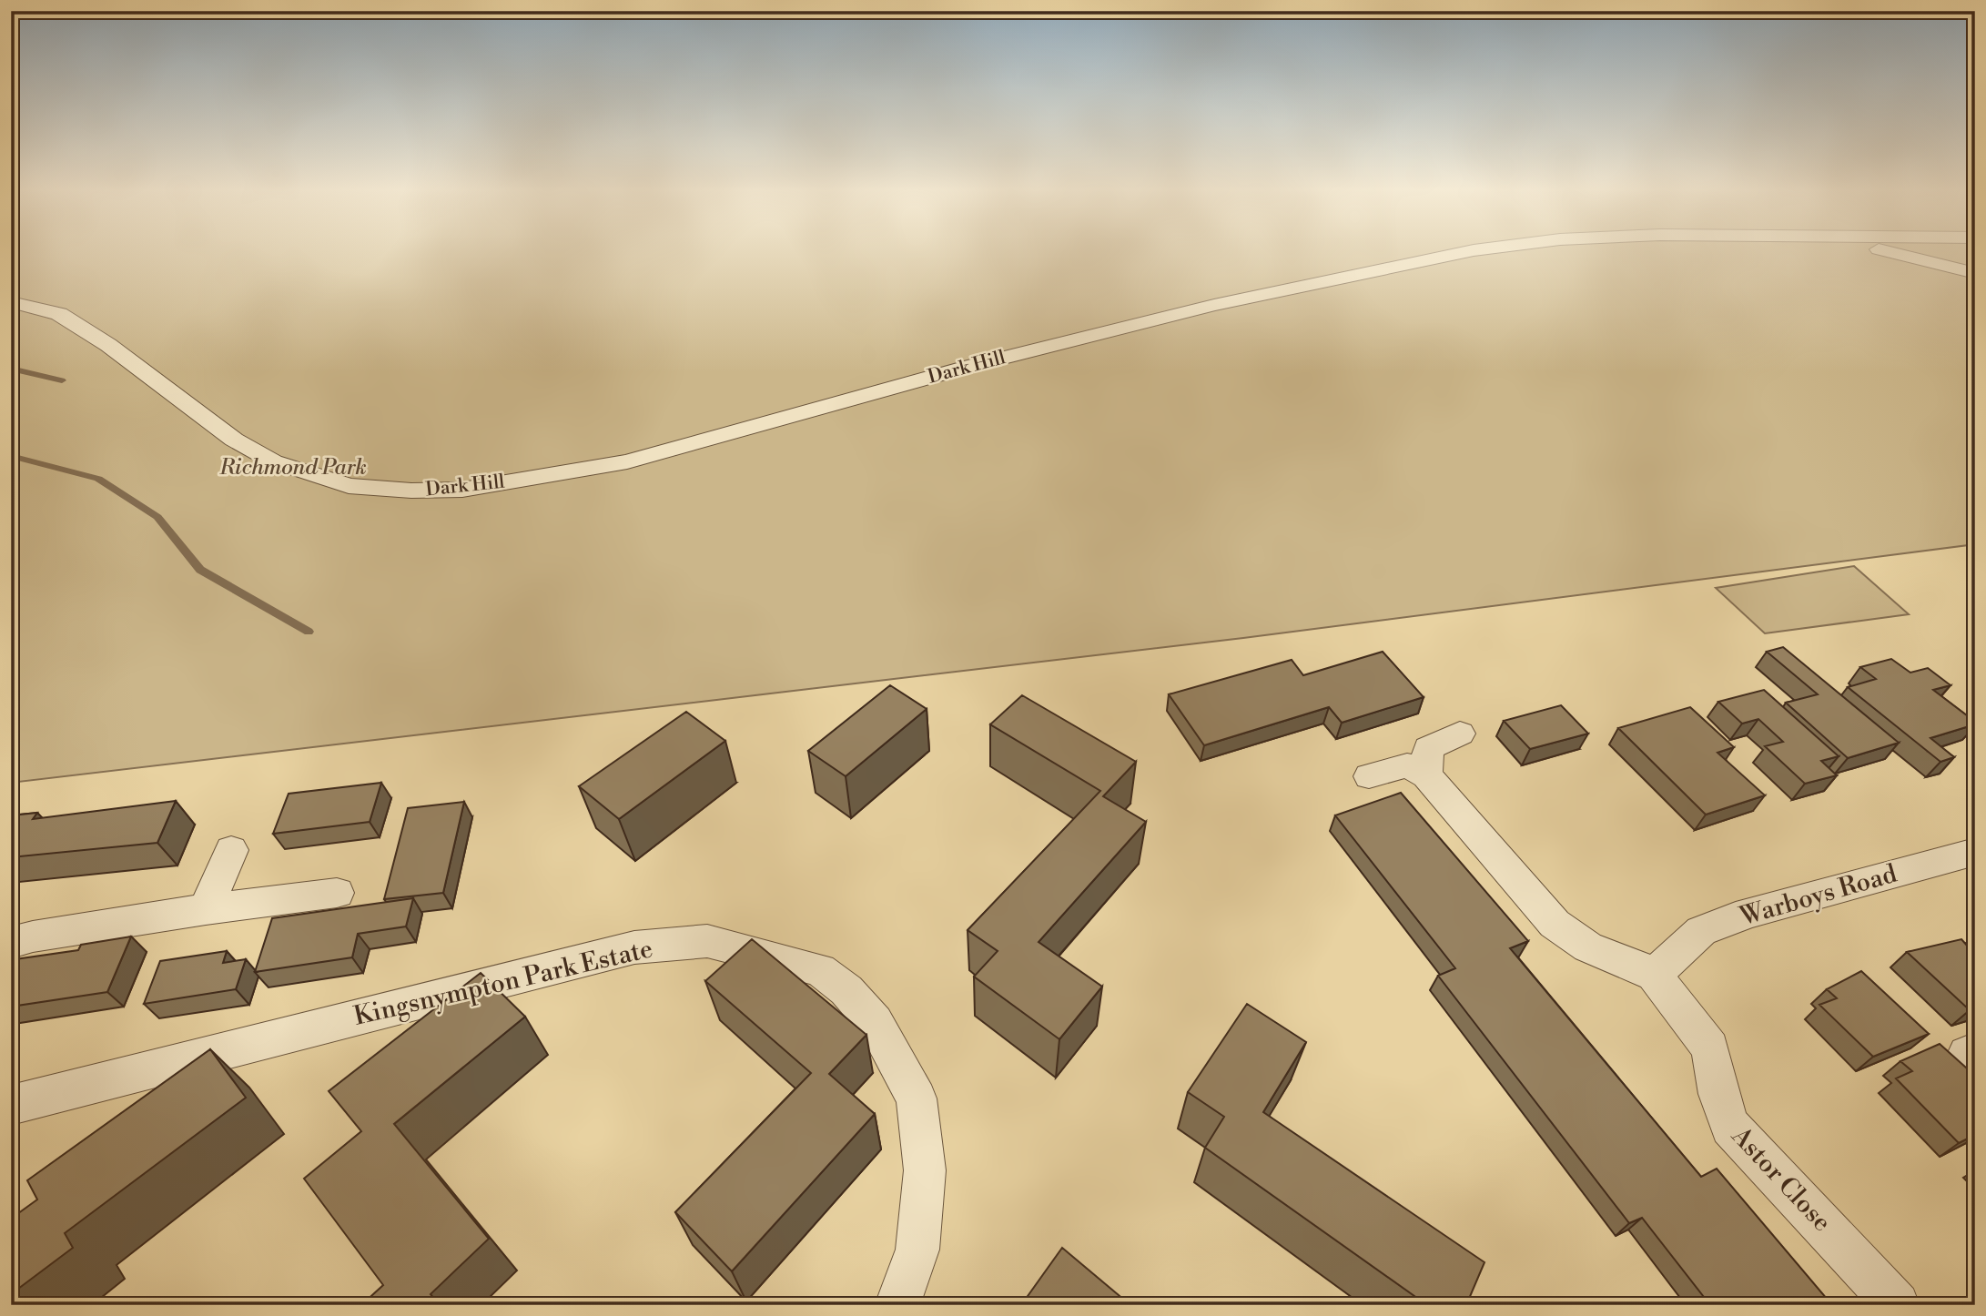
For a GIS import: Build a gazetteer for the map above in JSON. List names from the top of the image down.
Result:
{
  "streets": {
    "street": [
      "Dark Hill",
      "Warboys Road",
      "Kingsnympton Park Estate",
      "Astor Close"
    ]
  },
  "crossings": [
    ["Warboys Road", "Astor Close"]
  ],
  "parks": ["Richmond Park"]
}
